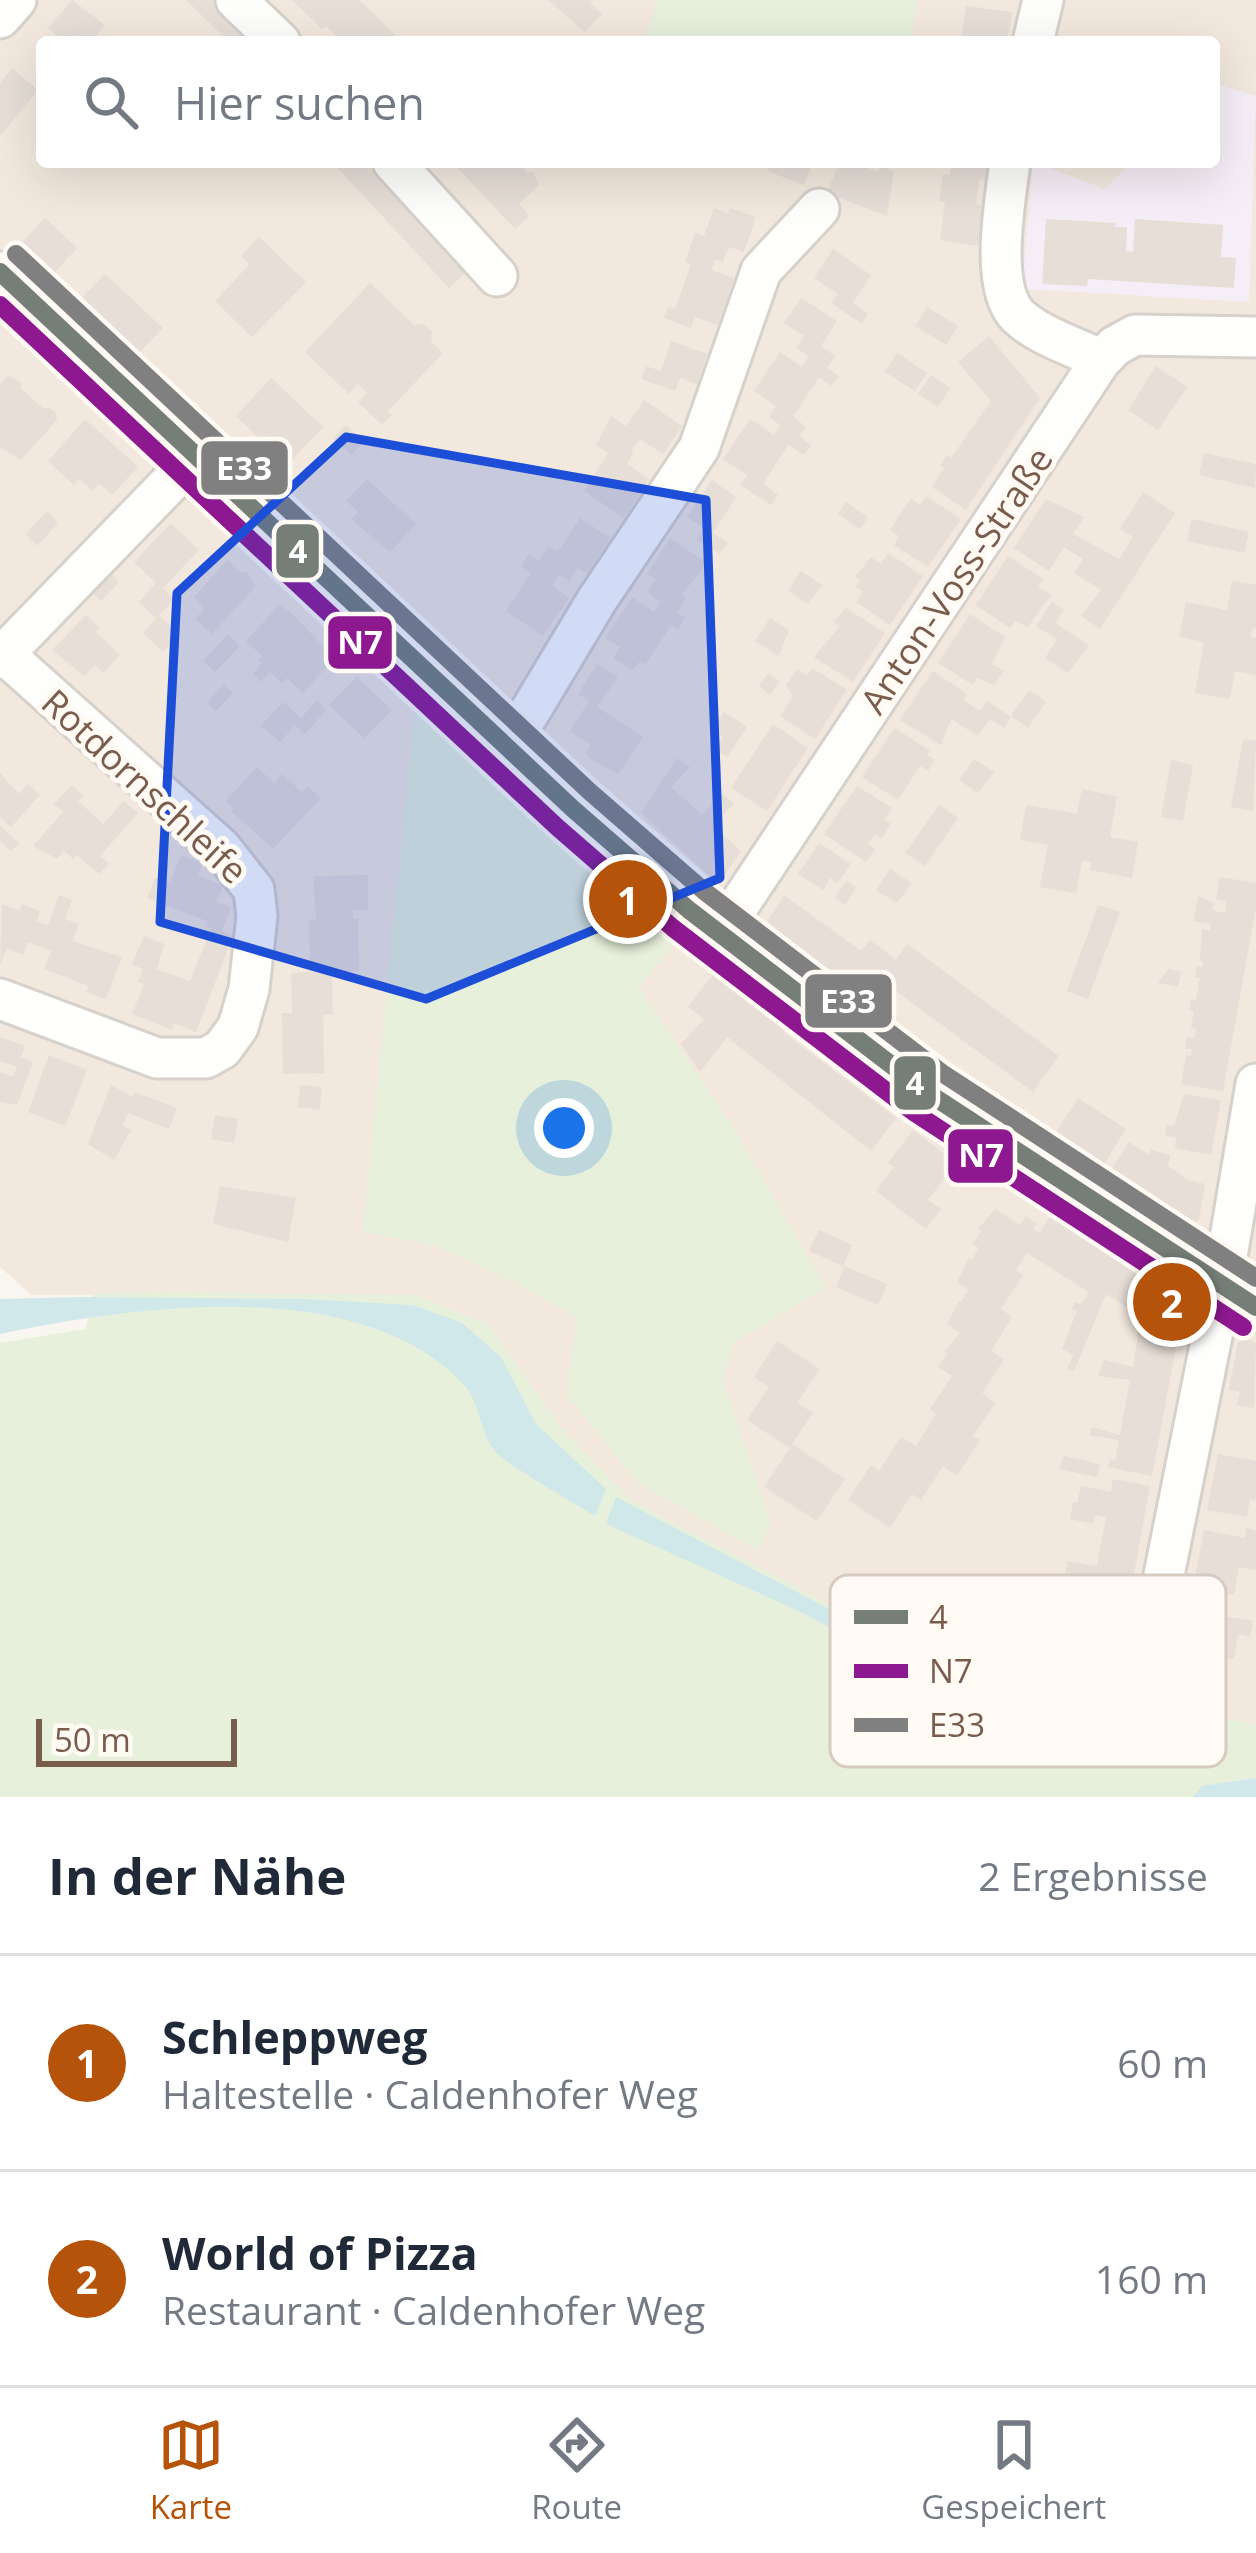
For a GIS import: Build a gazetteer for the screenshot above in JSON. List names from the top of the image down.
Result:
{
  "streets": {
    "street": ["Anton-Voss-Straße", "Rotdornschleife"]
  },
  "lines": ["transit line E33", "transit line 4", "transit line N7"],
  "legend": ["4", "N7", "E33"],
  "scale_bar": "50 m",
  "page": {
    "search": "Hier suchen",
    "pins": ["1", "2"],
    "scale": "50 m",
    "heading": ["In der Nähe", "2 Ergebnisse"],
    "list": [
      {
        "mark": "1",
        "name": "Schleppweg",
        "note": "Haltestelle · Caldenhofer Weg",
        "value": "60 m"
      },
      {
        "mark": "2",
        "name": "World of Pizza",
        "note": "Restaurant · Caldenhofer Weg",
        "value": "160 m"
      }
    ],
    "nav": ["Karte", "Route", "Gespeichert"]
  }
}
